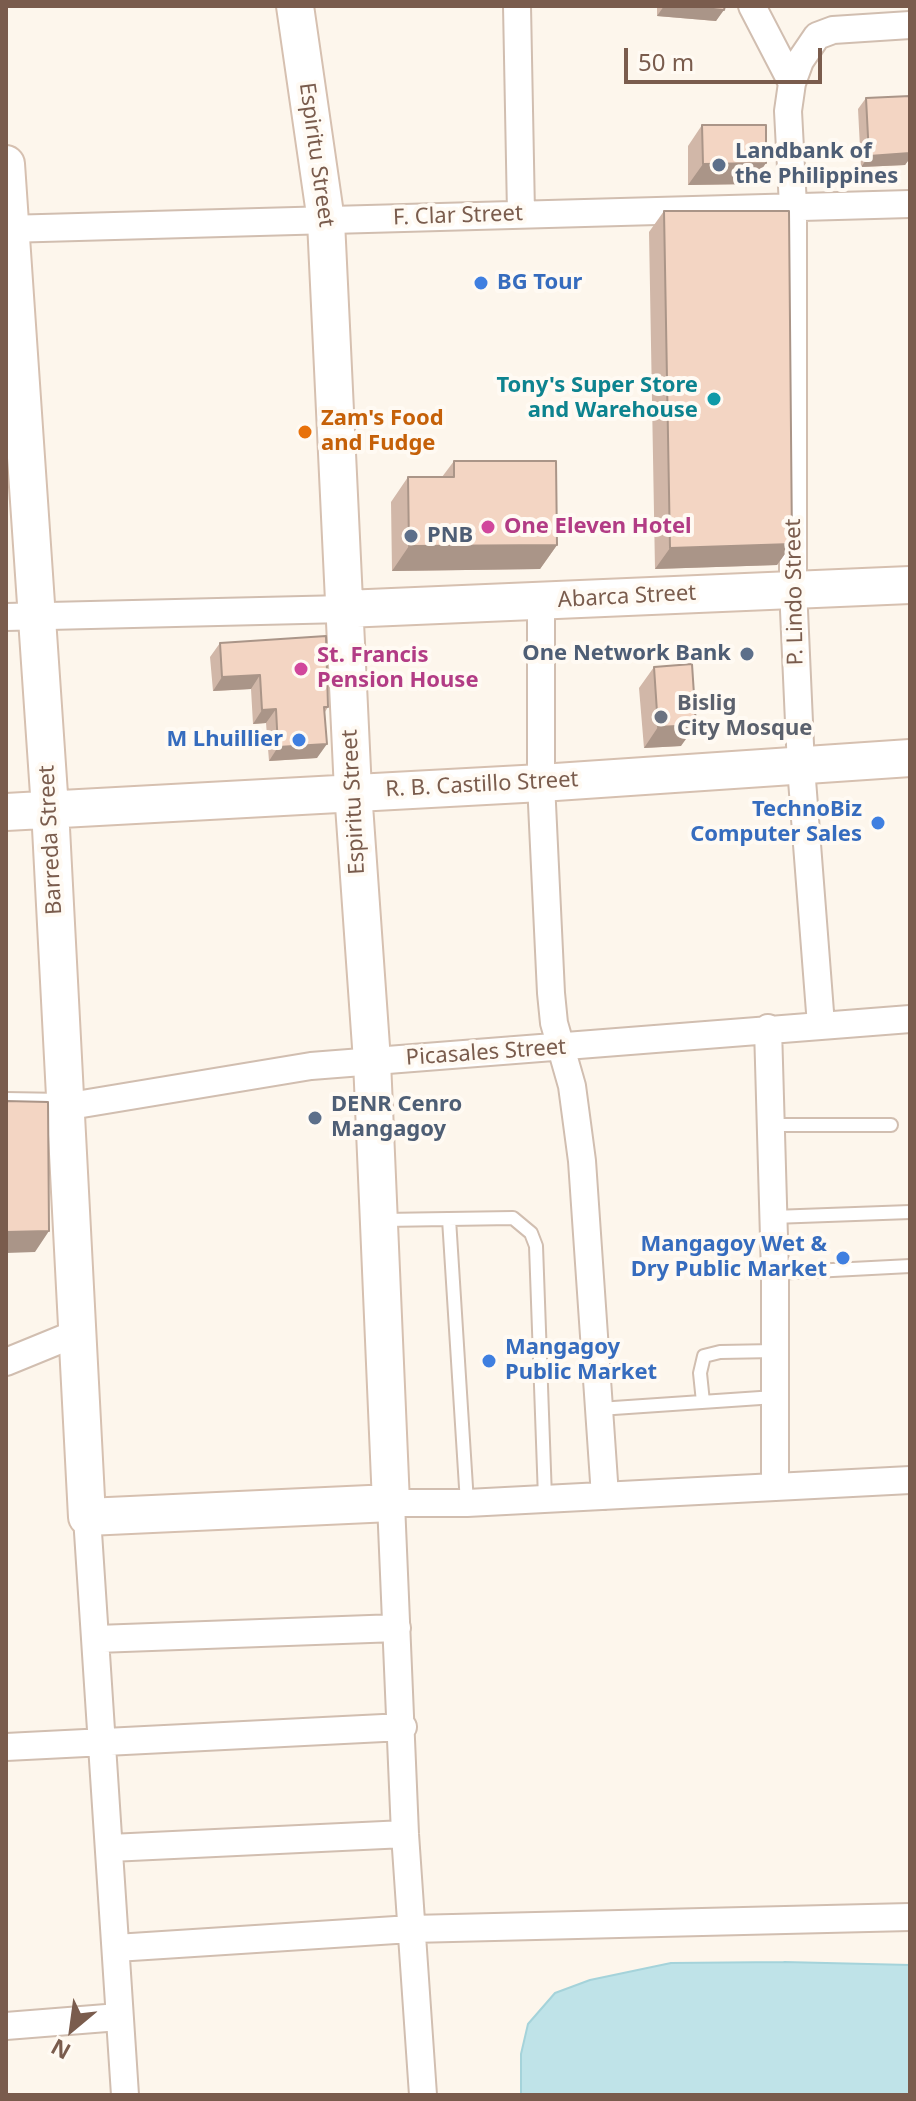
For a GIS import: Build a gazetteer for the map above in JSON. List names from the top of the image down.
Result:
{
  "streets": {
    "street": [
      "Espiritu Street",
      "F. Clar Street",
      "P. Lindo Street",
      "Abarca Street",
      "R. B. Castillo Street",
      "Barreda Street",
      "Picasales Street"
    ]
  },
  "crossings": [
    ["Espiritu Street", "F. Clar Street"],
    ["Espiritu Street", "Abarca Street"],
    ["Espiritu Street", "R. B. Castillo Street"],
    ["Espiritu Street", "Picasales Street"],
    ["F. Clar Street", "P. Lindo Street"],
    ["F. Clar Street", "Barreda Street"],
    ["P. Lindo Street", "Abarca Street"],
    ["P. Lindo Street", "R. B. Castillo Street"],
    ["P. Lindo Street", "Picasales Street"],
    ["R. B. Castillo Street", "Barreda Street"],
    ["Barreda Street", "Picasales Street"]
  ],
  "places": [
    "Landbank of the Philippines",
    "BG Tour",
    "Tony's Super Store and Warehouse",
    "Zam's Food and Fudge",
    "One Eleven Hotel",
    "PNB",
    "One Network Bank",
    "St. Francis Pension House",
    "Bislig City Mosque",
    "M Lhuillier",
    "TechnoBiz Computer Sales",
    "DENR Cenro Mangagoy",
    "Mangagoy Wet & Dry Public Market",
    "Mangagoy Public Market"
  ],
  "scale_bar": "50 m",
  "north": "bottom left"
}
